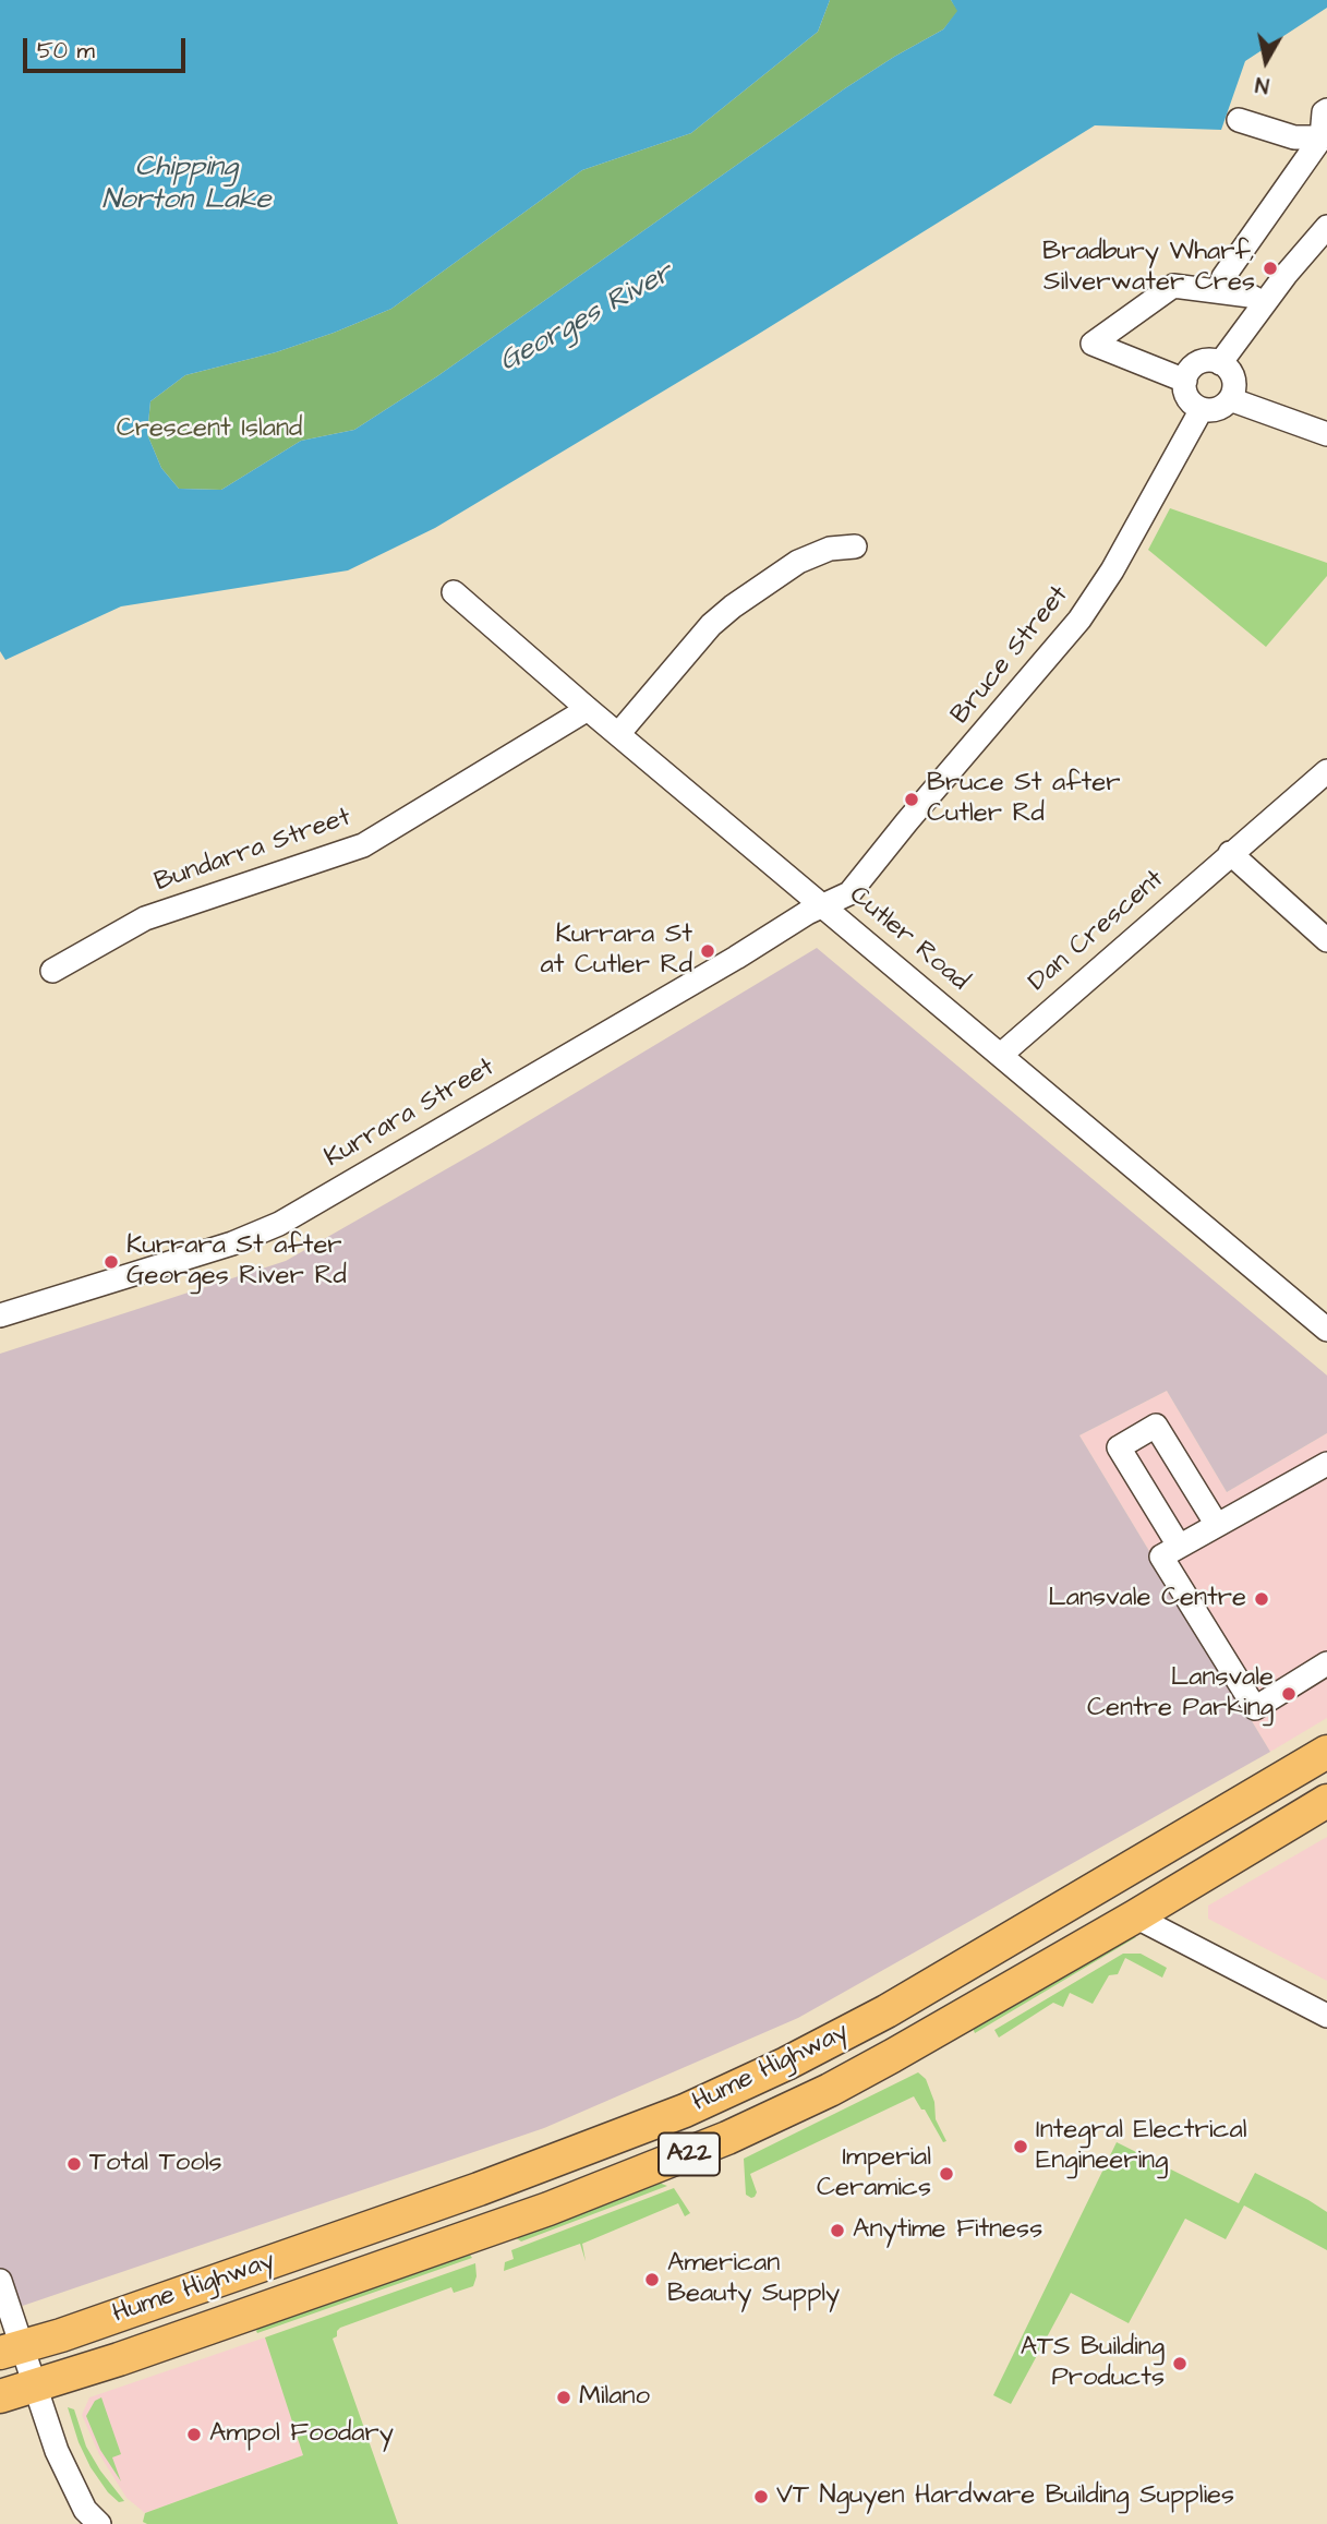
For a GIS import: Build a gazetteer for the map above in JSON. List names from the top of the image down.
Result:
{
  "streets": {
    "highway": ["Hume Highway", "A22"],
    "street": [
      "Bruce Street",
      "Bundarra Street",
      "Dan Crescent",
      "Cutler Road",
      "Kurrara Street"
    ]
  },
  "crossings": [
    ["Bruce Street", "Cutler Road"],
    ["Bruce Street", "Kurrara Street"],
    ["Bundarra Street", "Cutler Road"],
    ["Dan Crescent", "Cutler Road"],
    ["Cutler Road", "Kurrara Street"]
  ],
  "water": ["Chipping Norton Lake", "Georges River"],
  "parks": ["Crescent Island"],
  "places": [
    "Bradbury Wharf, Silverwater Cres",
    "Bruce St after Cutler Rd",
    "Kurrara St at Cutler Rd",
    "Kurrara St after Georges River Rd",
    "Lansvale Centre",
    "Lansvale Centre Parking",
    "Integral Electrical Engineering",
    "Total Tools",
    "Imperial Ceramics",
    "Anytime Fitness",
    "American Beauty Supply",
    "ATS Building Products",
    "Milano",
    "Ampol Foodary",
    "VT Nguyen Hardware Building Supplies"
  ],
  "scale_bar": "50 m",
  "north": "bottom"
}
